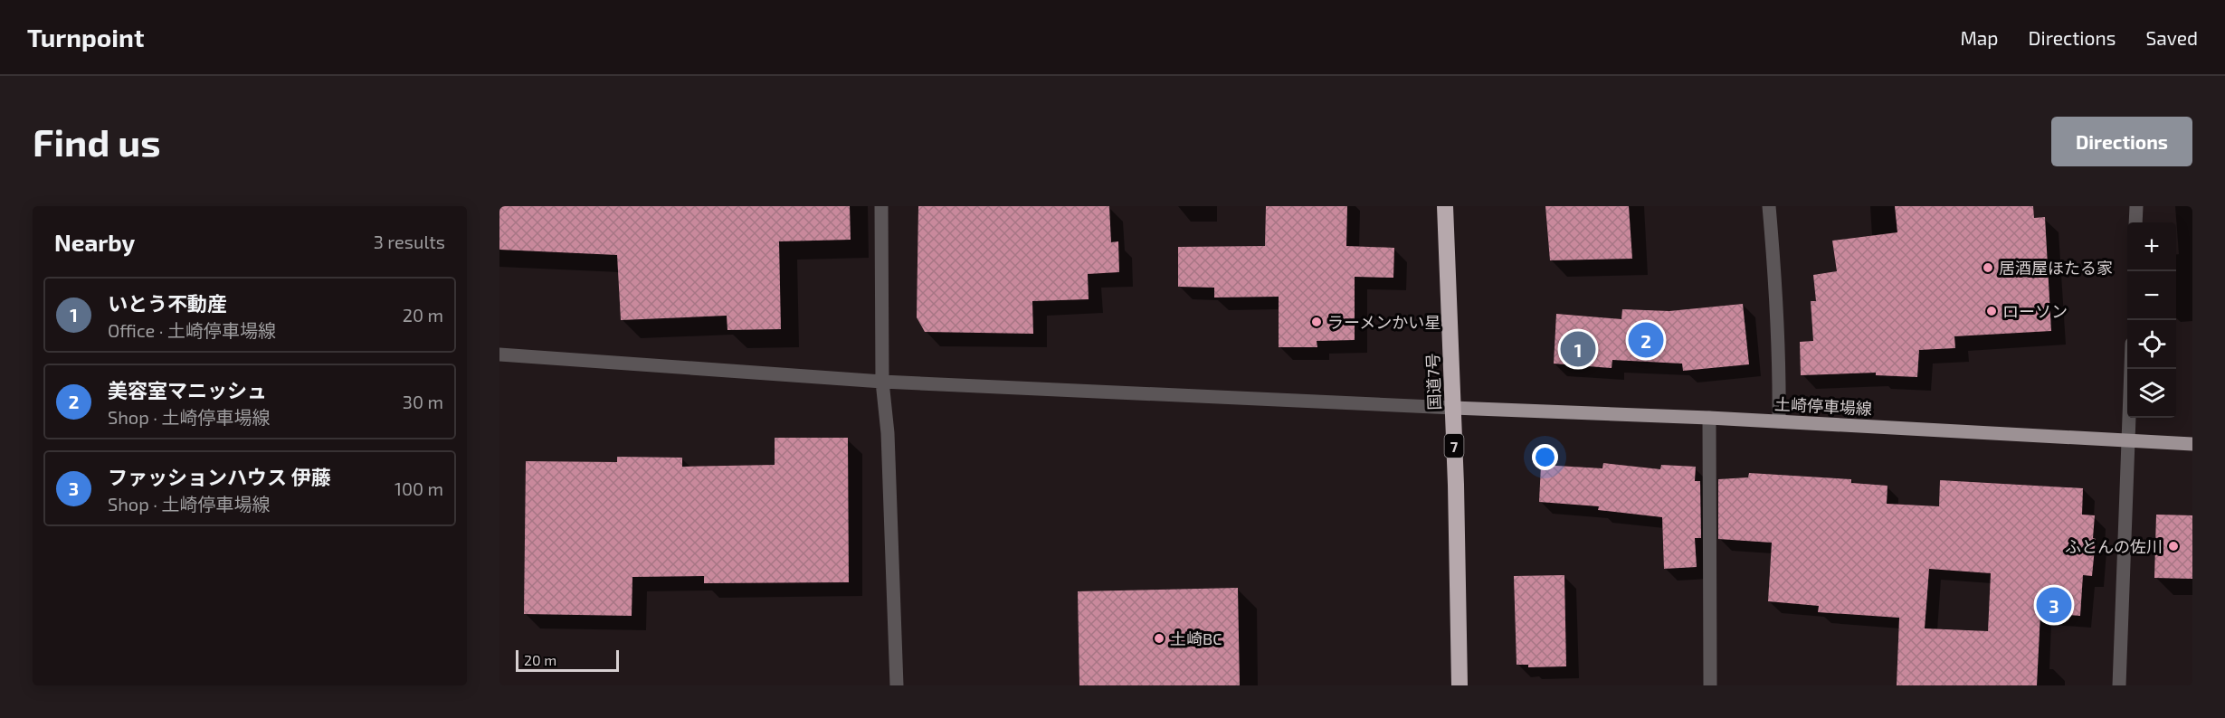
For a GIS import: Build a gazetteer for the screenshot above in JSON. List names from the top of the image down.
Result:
{
  "streets": {
    "highway": ["国道7号", "7"],
    "main road": ["土崎停車場線"]
  },
  "crossings": [
    ["国道7号", "土崎停車場線"]
  ],
  "places": [
    "居酒屋ほたる家",
    "ローソン",
    "ラーメンかい星",
    "ふとんの佐川",
    "土崎BC"
  ],
  "scale_bar": "20 m",
  "page": {
    "header": "Turnpoint",
    "nav": ["Map", "Directions", "Saved"],
    "buttons": "Directions",
    "title": "Find us",
    "heading": ["Nearby", "3 results"],
    "map_buttons": ["+", "−"],
    "list": [
      {
        "mark": "1",
        "name": "いとう不動産",
        "note": "Office · 土崎停車場線",
        "value": "20 m"
      },
      {
        "mark": "2",
        "name": "美容室マニッシュ",
        "note": "Shop · 土崎停車場線",
        "value": "30 m"
      },
      {
        "mark": "3",
        "name": "ファッションハウス 伊藤",
        "note": "Shop · 土崎停車場線",
        "value": "100 m"
      }
    ],
    "pins": ["2", "1", "3"],
    "scale": "20 m"
  }
}
